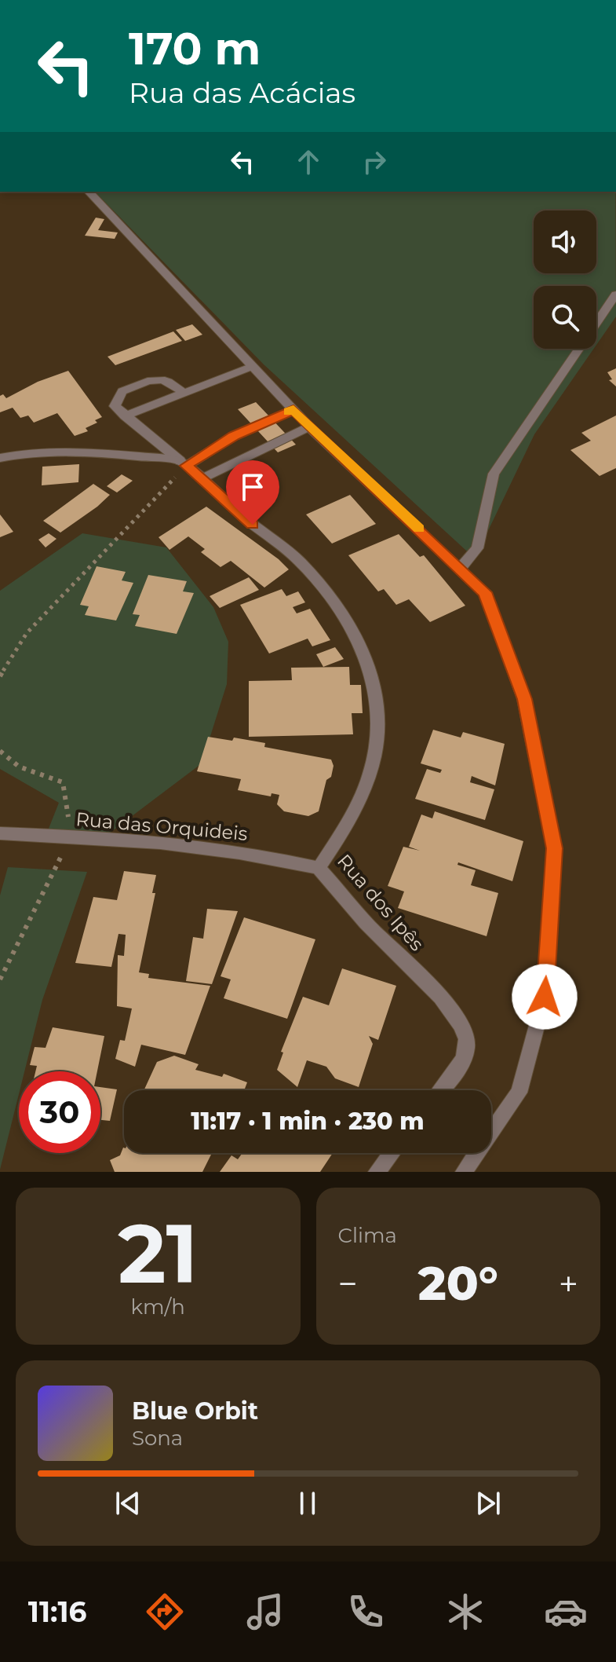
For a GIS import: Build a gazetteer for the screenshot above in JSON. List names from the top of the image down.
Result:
{
  "streets": {
    "street": ["Rua das Orquideis", "Rua dos Ipês"]
  },
  "crossings": [
    ["Rua das Orquideis", "Rua dos Ipês"]
  ],
  "page": {
    "turn": ["170 m", "Rua das Acácias"],
    "limit": "30",
    "trip": "11:17 · 1 min · 230 m",
    "tile": [
      ["21", "km/h"],
      "Clima"
    ],
    "heat": ["−", "20°", "+"],
    "song": ["Blue Orbit", "Sona"],
    "tabs": "11:16"
  }
}
